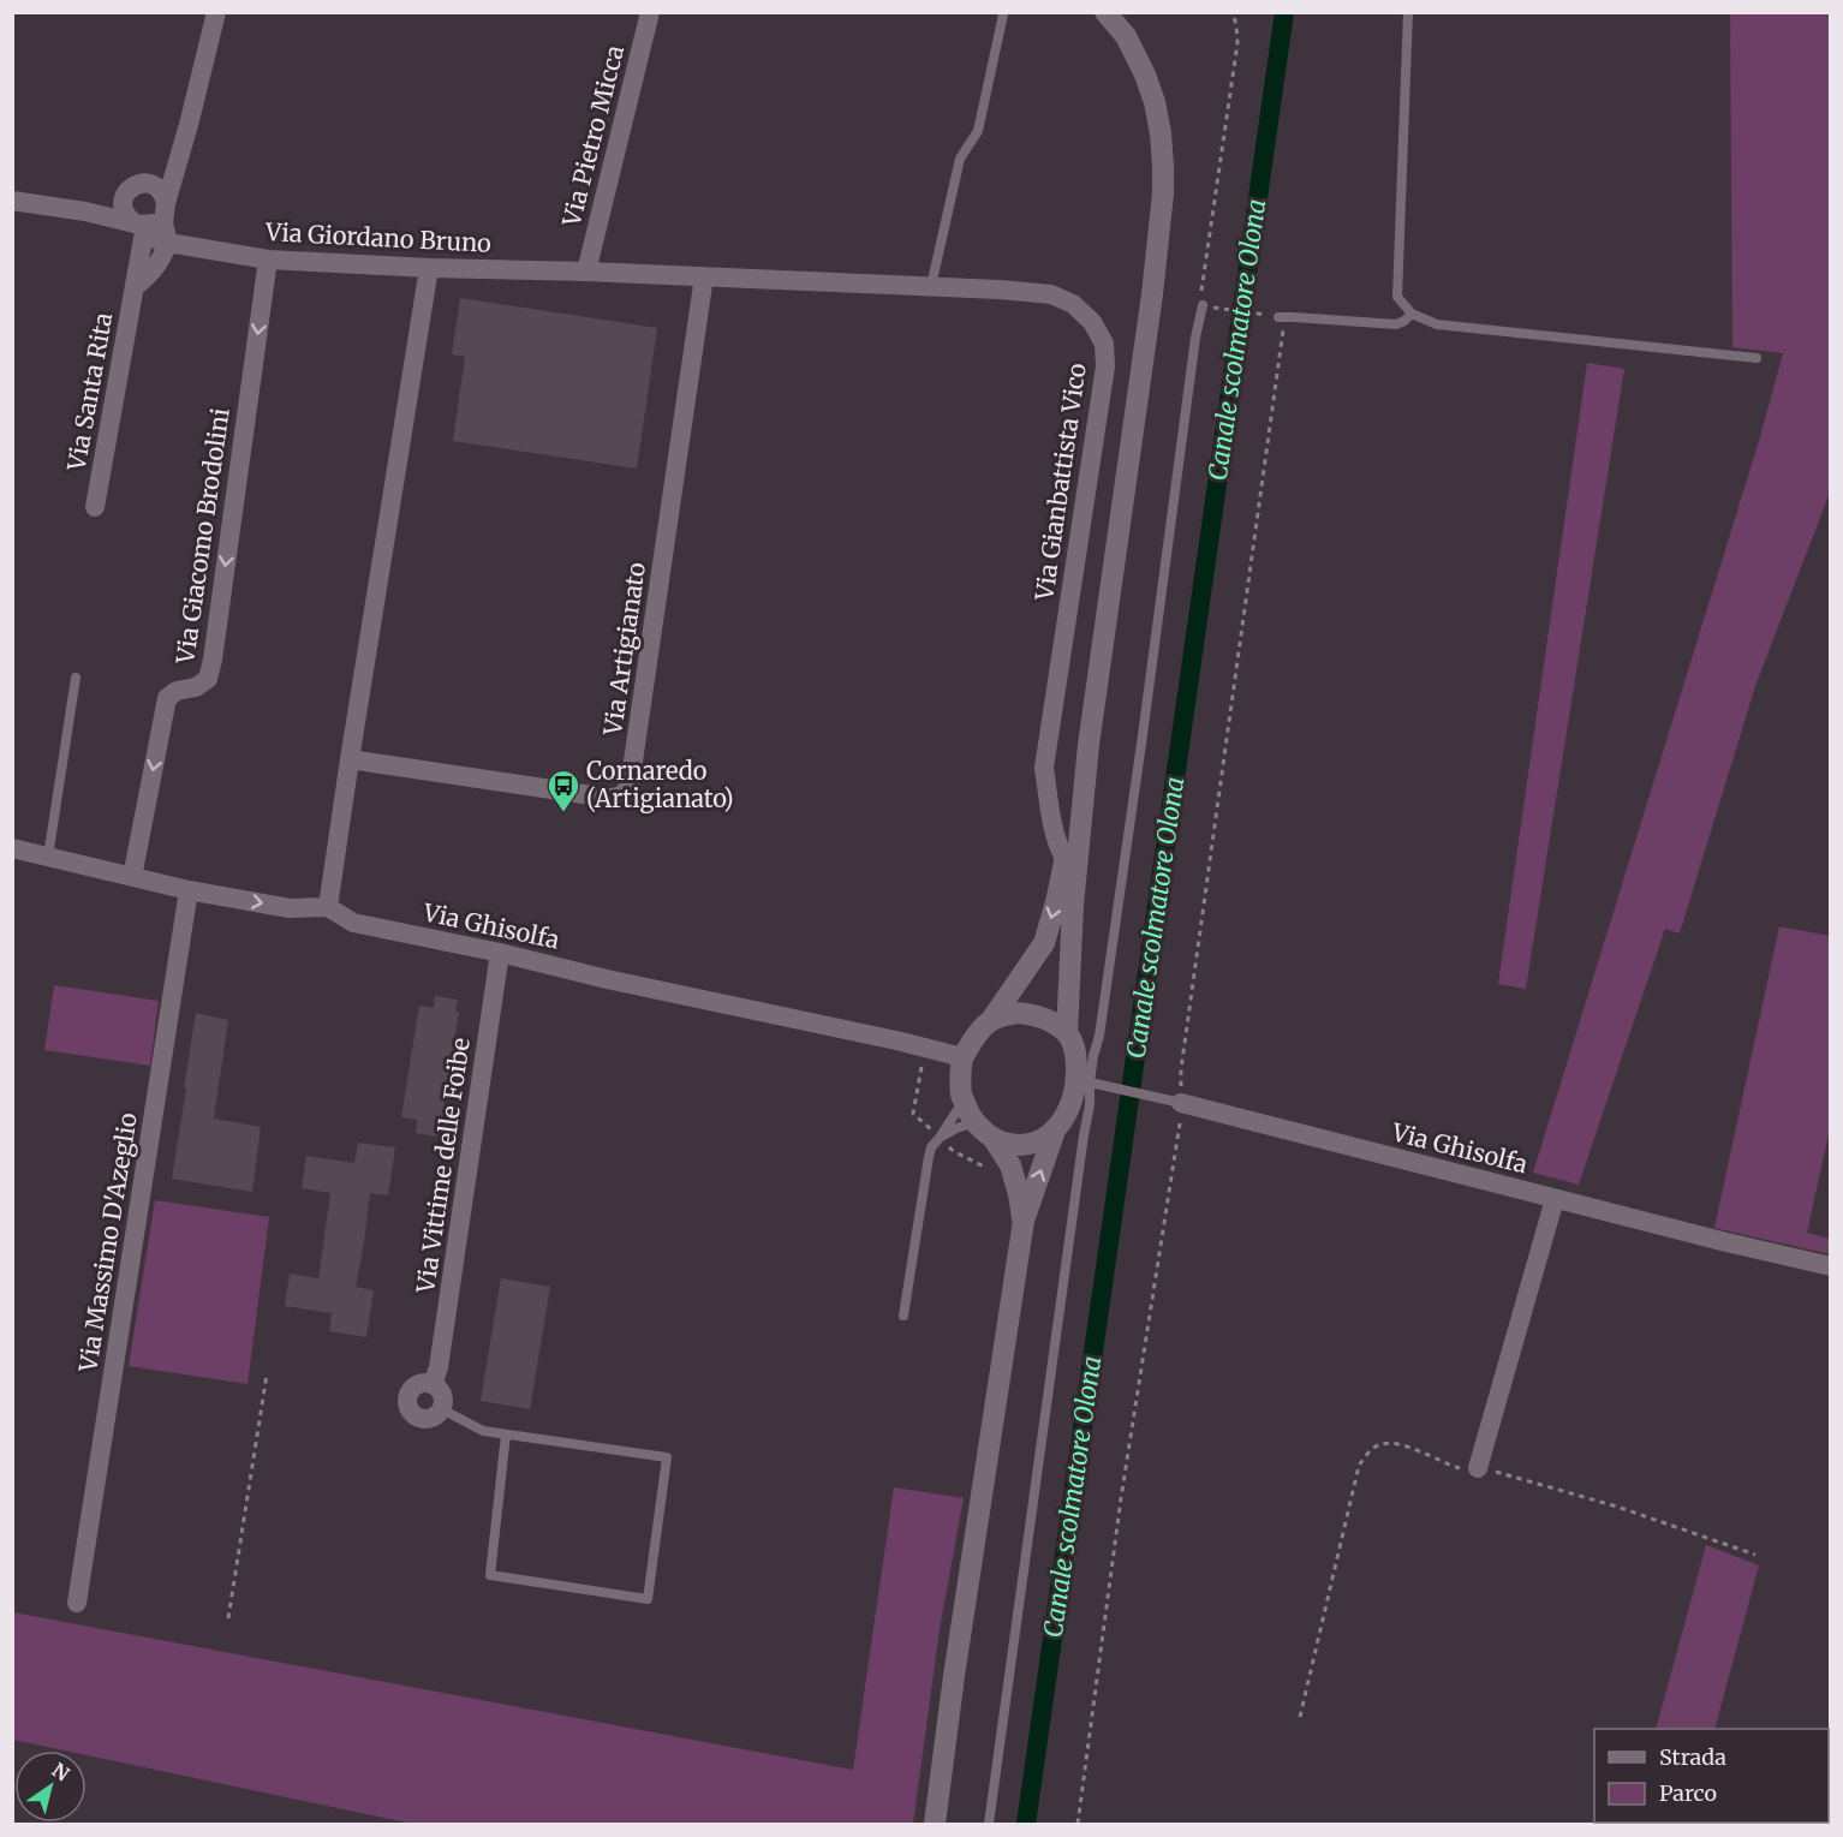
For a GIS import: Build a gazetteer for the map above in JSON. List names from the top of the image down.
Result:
{
  "streets": {
    "street": [
      "Via Pietro Micca",
      "Via Giordano Bruno",
      "Via Santa Rita",
      "Via Gianbattista Vico",
      "Via Giacomo Brodolini",
      "Via Artigianato",
      "Via Ghisolfa",
      "Via Vittime delle Foibe",
      "Via Massimo D'Azeglio"
    ]
  },
  "crossings": [
    ["Via Pietro Micca", "Via Giordano Bruno"],
    ["Via Pietro Micca", "Via Gianbattista Vico"],
    ["Via Giordano Bruno", "Via Santa Rita"],
    ["Via Giordano Bruno", "Via Gianbattista Vico"],
    ["Via Giordano Bruno", "Via Giacomo Brodolini"],
    ["Via Gianbattista Vico", "Via Artigianato"],
    ["Via Ghisolfa", "Via Vittime delle Foibe"]
  ],
  "water": ["Canale scolmatore Olona"],
  "places": {
    "bus stop": ["Cornaredo (Artigianato)"]
  },
  "legend": ["Strada", "Parco"],
  "north": "top right"
}
